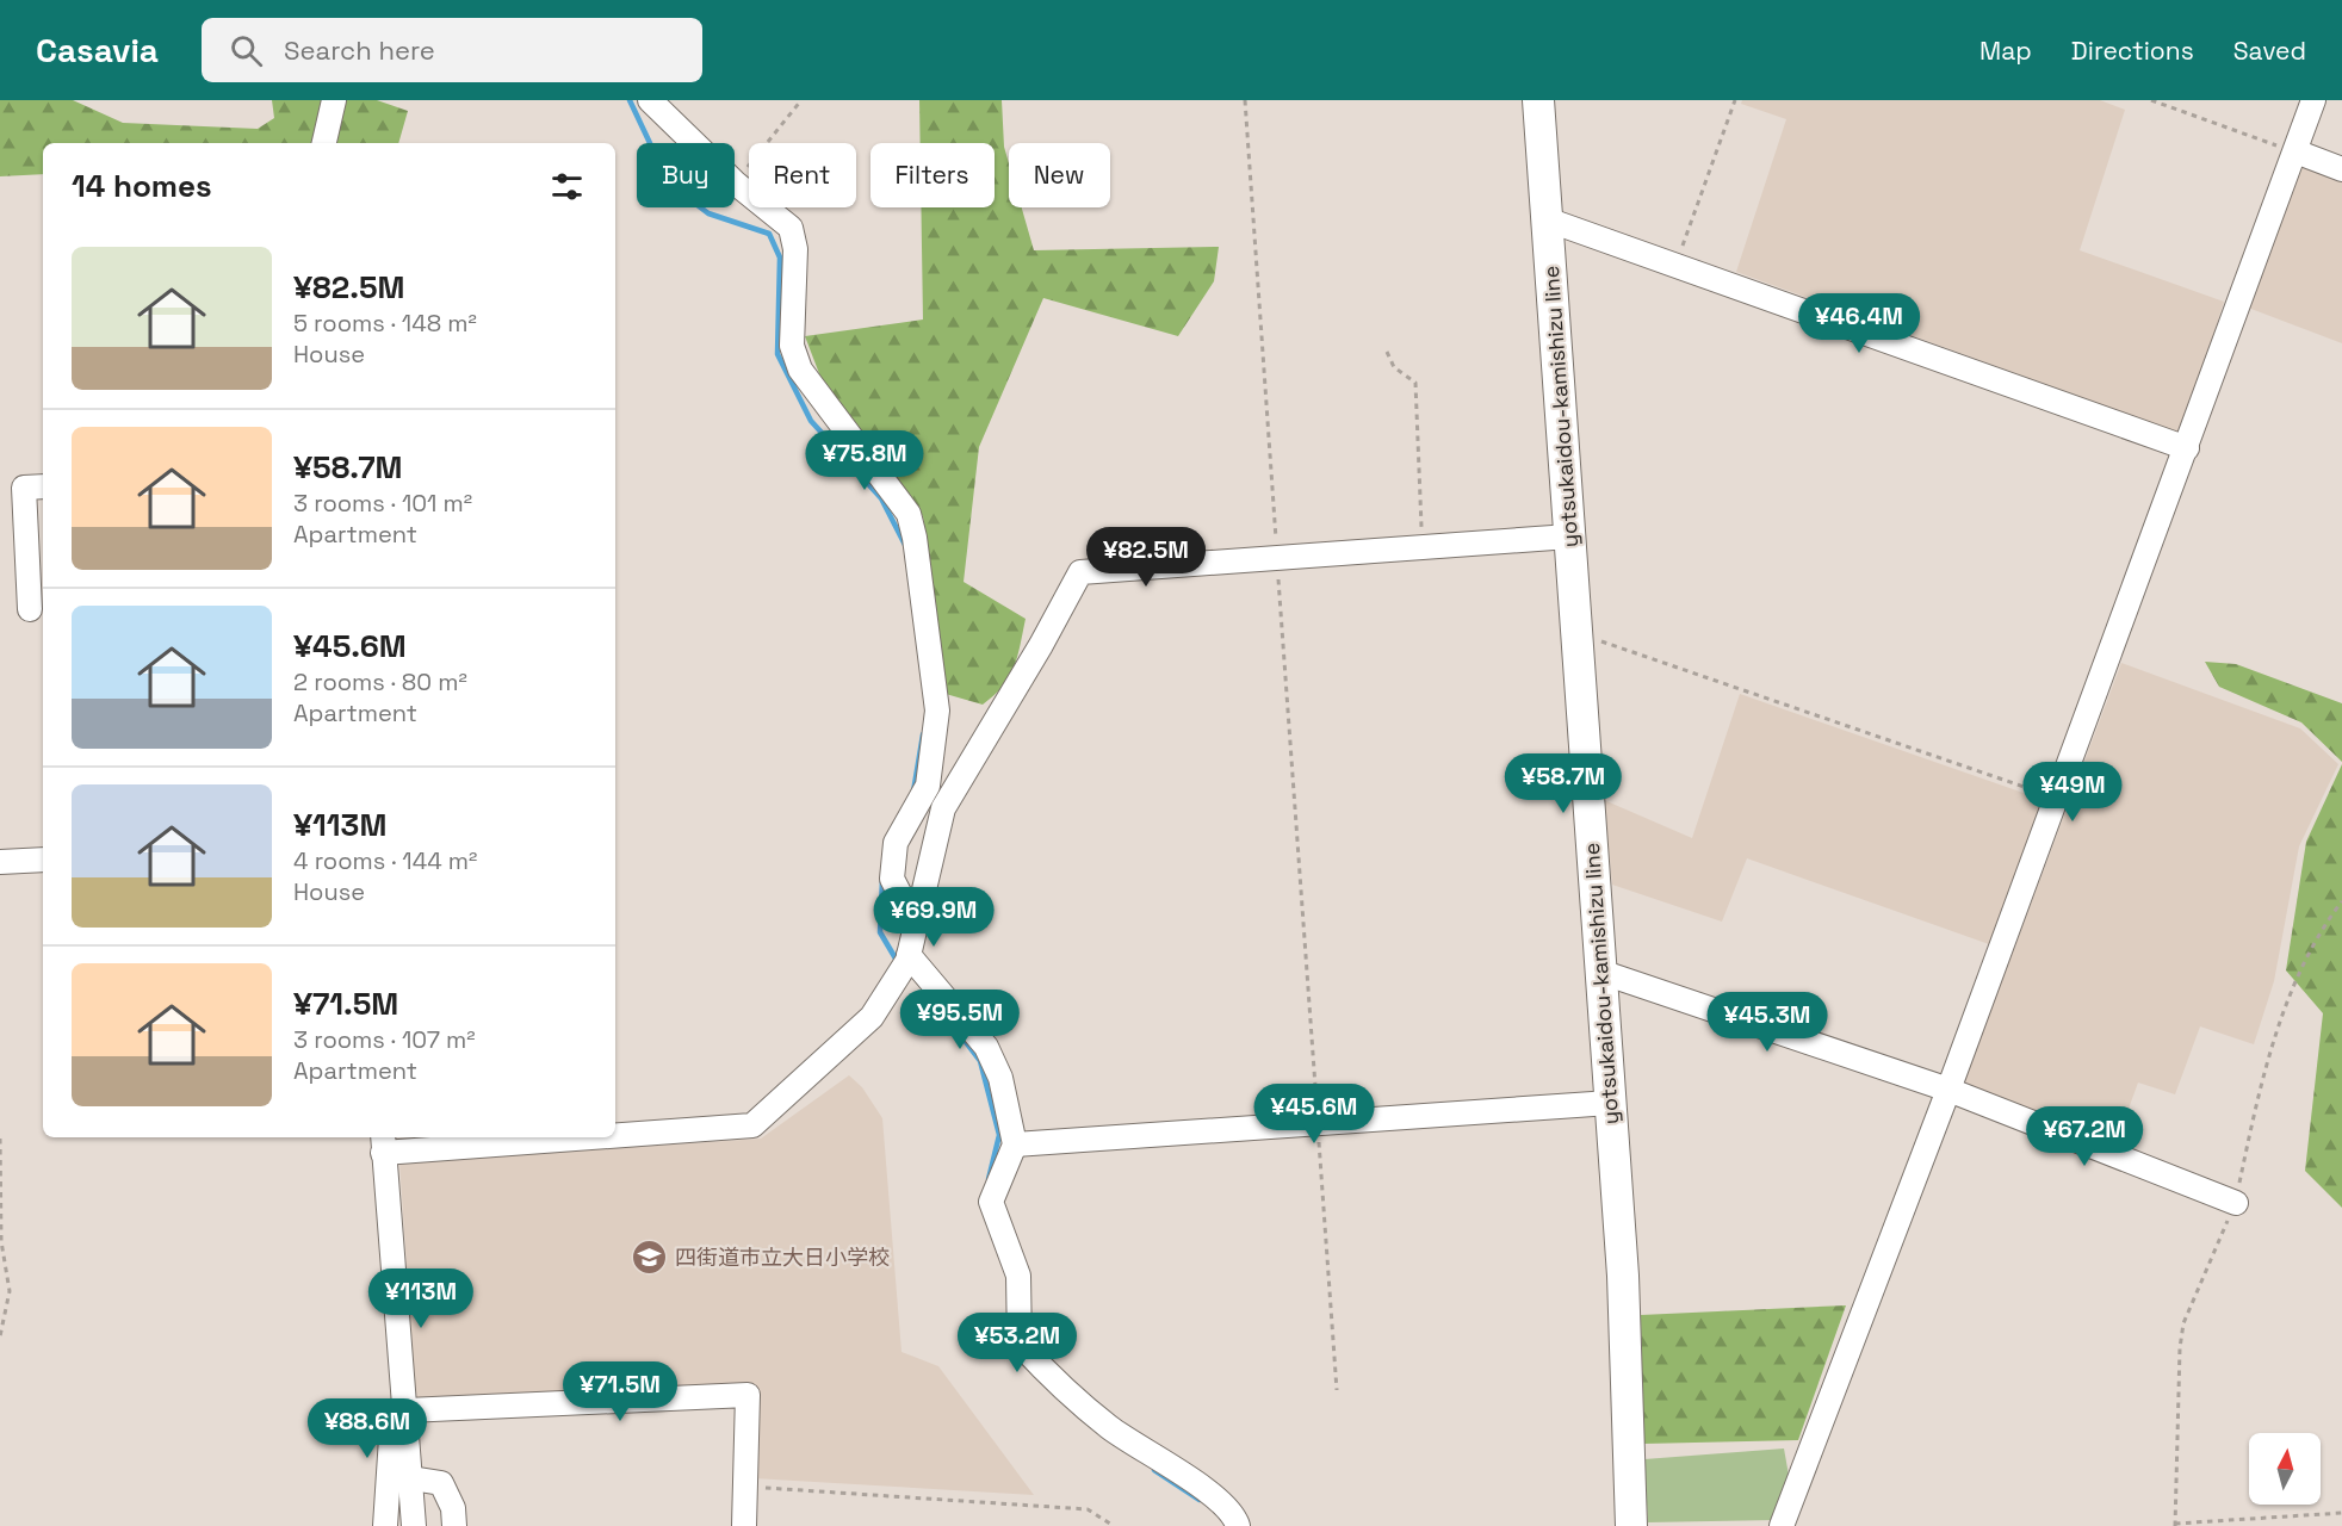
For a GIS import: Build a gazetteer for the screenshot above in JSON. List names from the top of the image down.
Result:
{
  "streets": {
    "main road": ["yotsukaidou-kamishizu line"]
  },
  "places": {
    "school or university": ["四街道市立大日小学校"]
  },
  "north": "top",
  "page": {
    "header": "Casavia",
    "search": "Search here",
    "nav": ["Map", "Directions", "Saved"],
    "chip": [
      "Buy",
      "Rent",
      "Filters",
      "New"
    ],
    "heading": "14 homes",
    "list": [
      {
        "name": "¥82.5M",
        "note": "5 rooms · 148 m² · House"
      },
      {
        "name": "¥58.7M",
        "note": "3 rooms · 101 m² · Apartment"
      },
      {
        "name": "¥45.6M",
        "note": "2 rooms · 80 m² · Apartment"
      },
      {
        "name": "¥113M",
        "note": "4 rooms · 144 m² · House"
      },
      {
        "name": "¥71.5M",
        "note": "3 rooms · 107 m² · Apartment"
      }
    ],
    "price": [
      "¥46.4M",
      "¥75.8M",
      "¥82.5M",
      "¥58.7M",
      "¥49M",
      "¥69.9M",
      "¥95.5M",
      "¥45.3M",
      "¥45.6M",
      "¥67.2M",
      "¥113M",
      "¥53.2M",
      "¥71.5M",
      "¥88.6M"
    ]
  }
}
